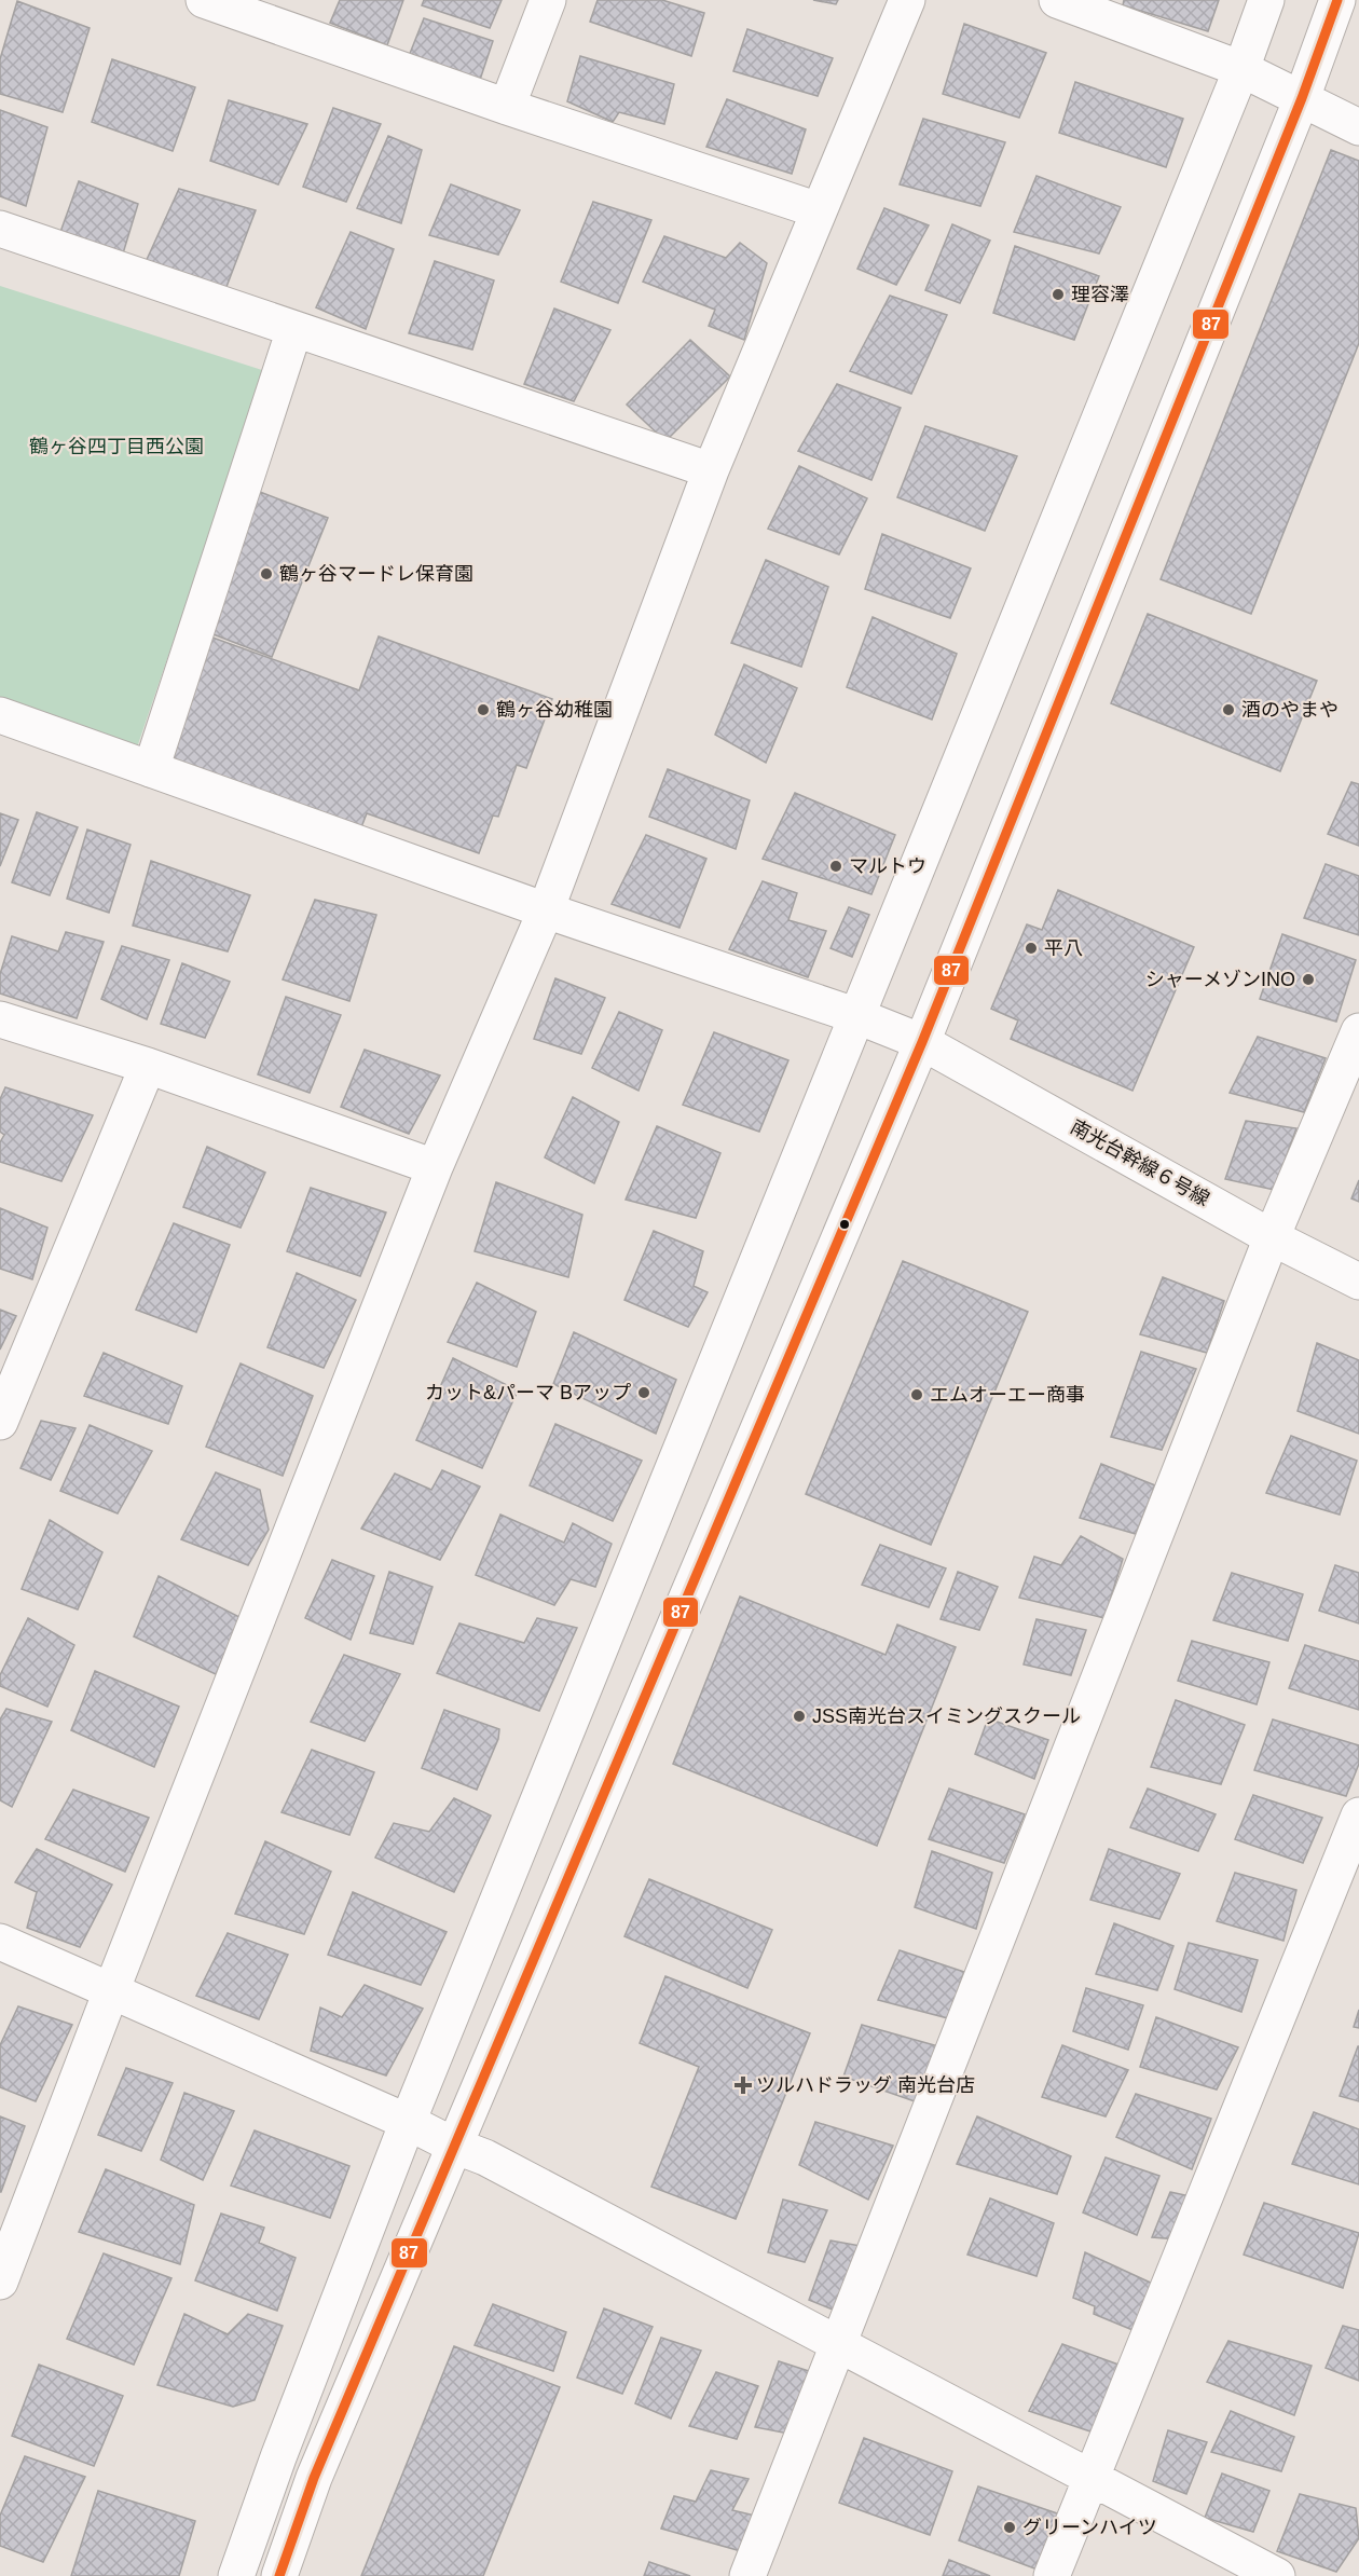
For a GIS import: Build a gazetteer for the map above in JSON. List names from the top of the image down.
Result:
{
  "streets": {
    "street": ["南光台幹線６号線"]
  },
  "parks": ["鶴ヶ谷四丁目西公園"],
  "places": {
    "other": [
      "理容澤",
      "鶴ヶ谷マードレ保育園",
      "鶴ヶ谷幼稚園",
      "酒のやまや",
      "マルトウ",
      "平八",
      "シャーメゾンINO",
      "カット&パーマ Bアップ",
      "エムオーエー商事",
      "JSS南光台スイミングスクール",
      "グリーンハイツ"
    ],
    "health": ["ツルハドラッグ 南光台店"]
  },
  "lines": ["transit line 87"]
}
